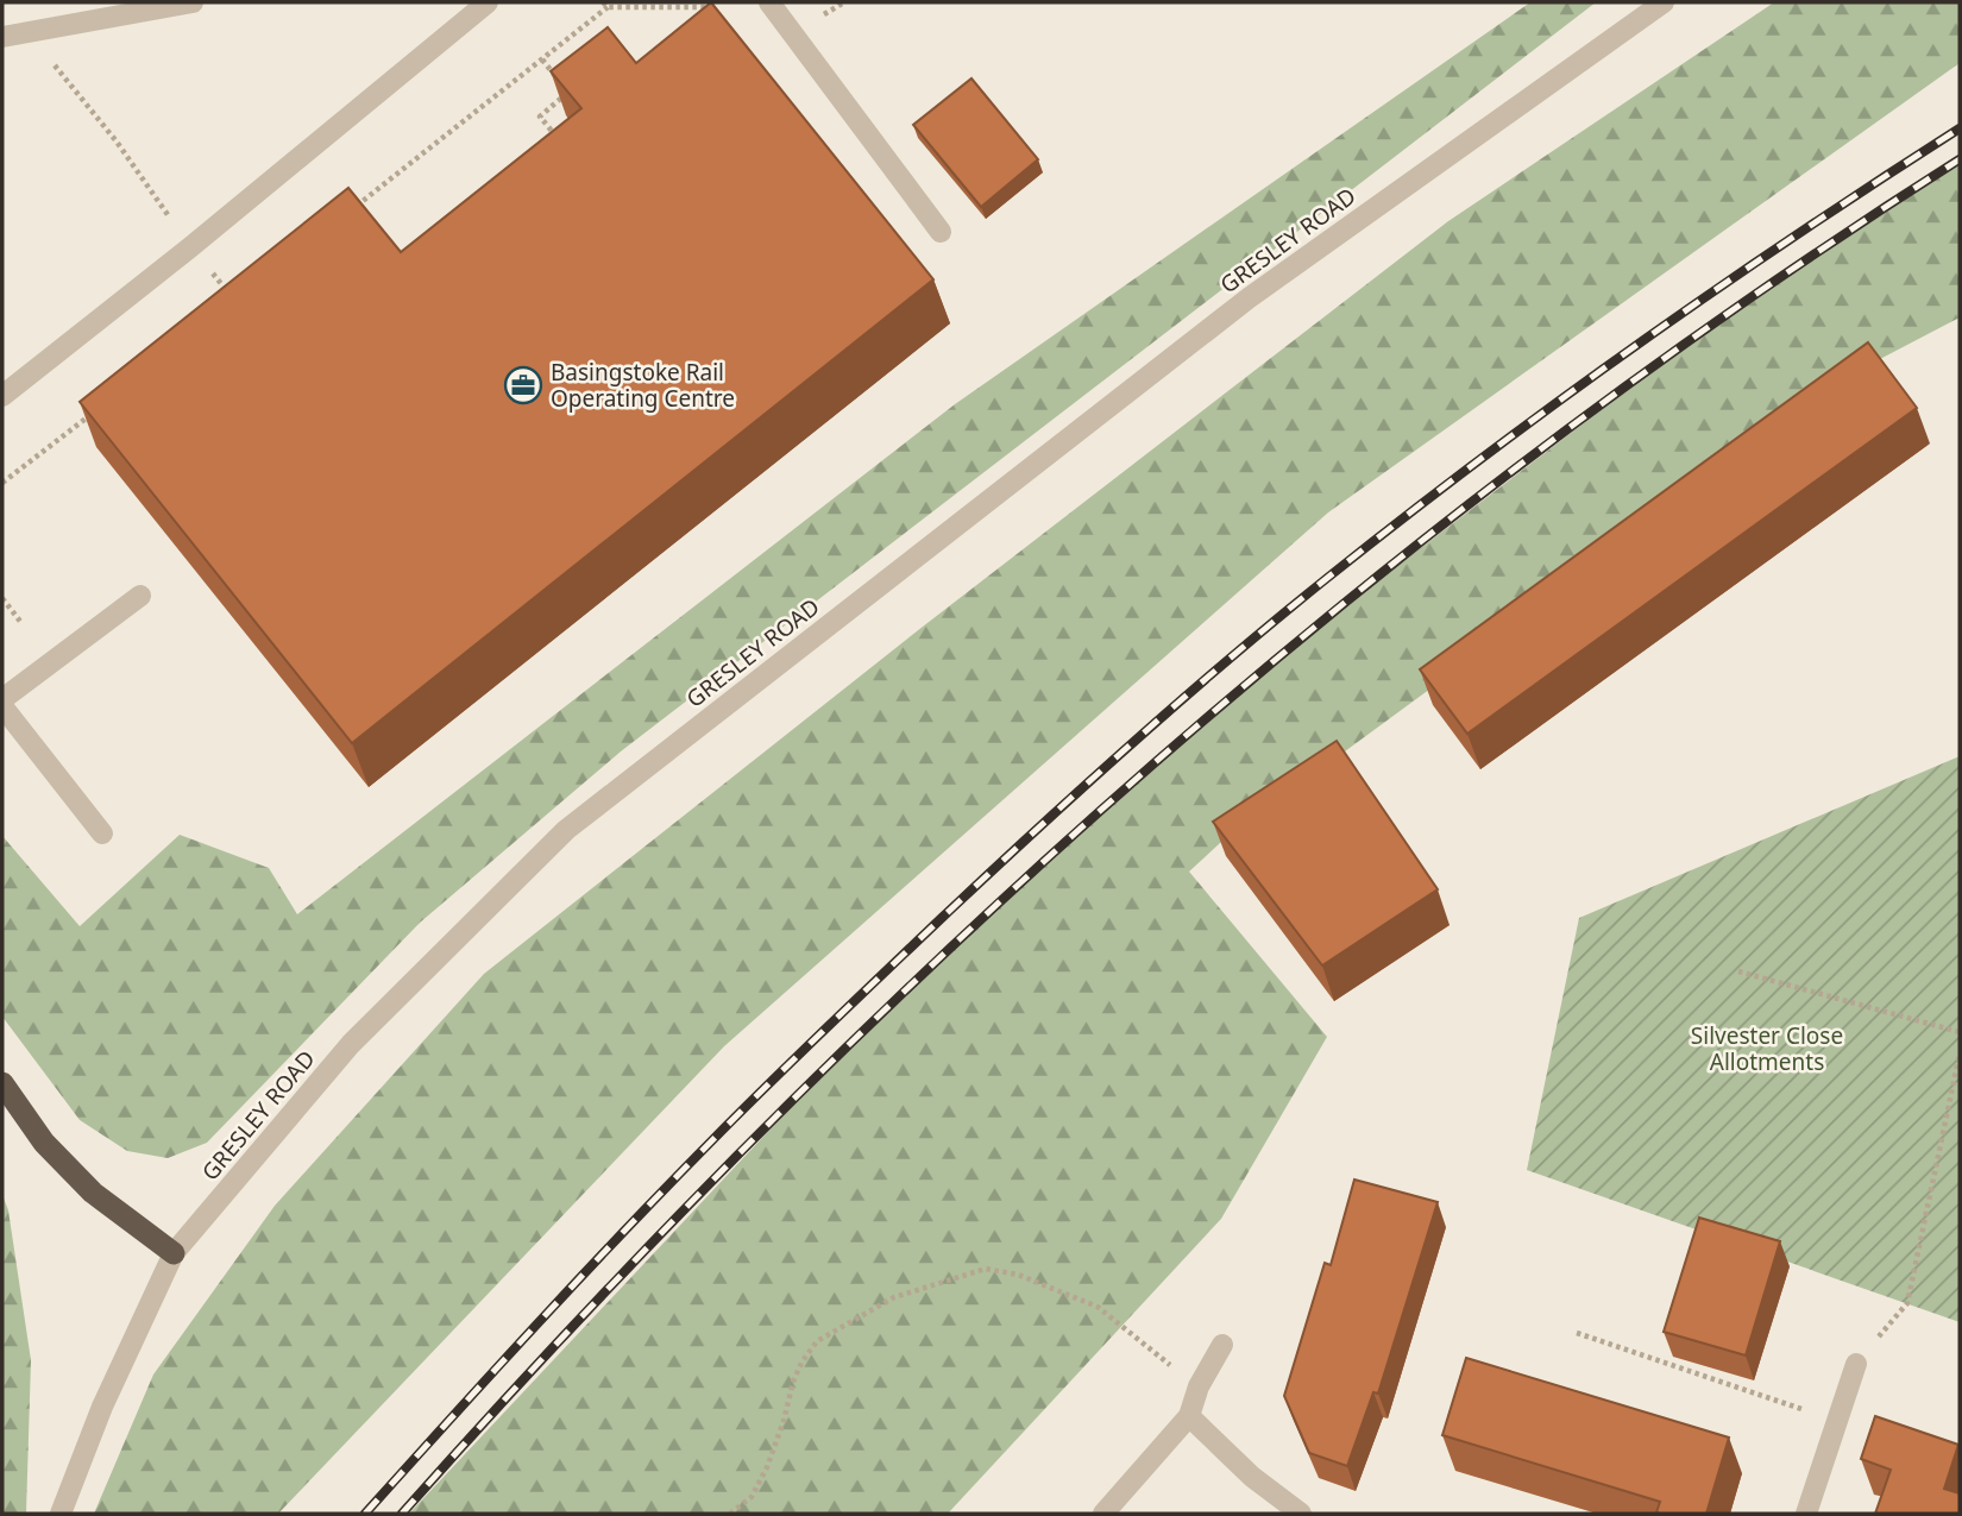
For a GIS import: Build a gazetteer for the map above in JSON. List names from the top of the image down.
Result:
{
  "streets": {
    "street": ["GRESLEY ROAD"]
  },
  "parks": ["Silvester Close Allotments"],
  "places": {
    "office": ["Basingstoke Rail Operating Centre"]
  }
}
